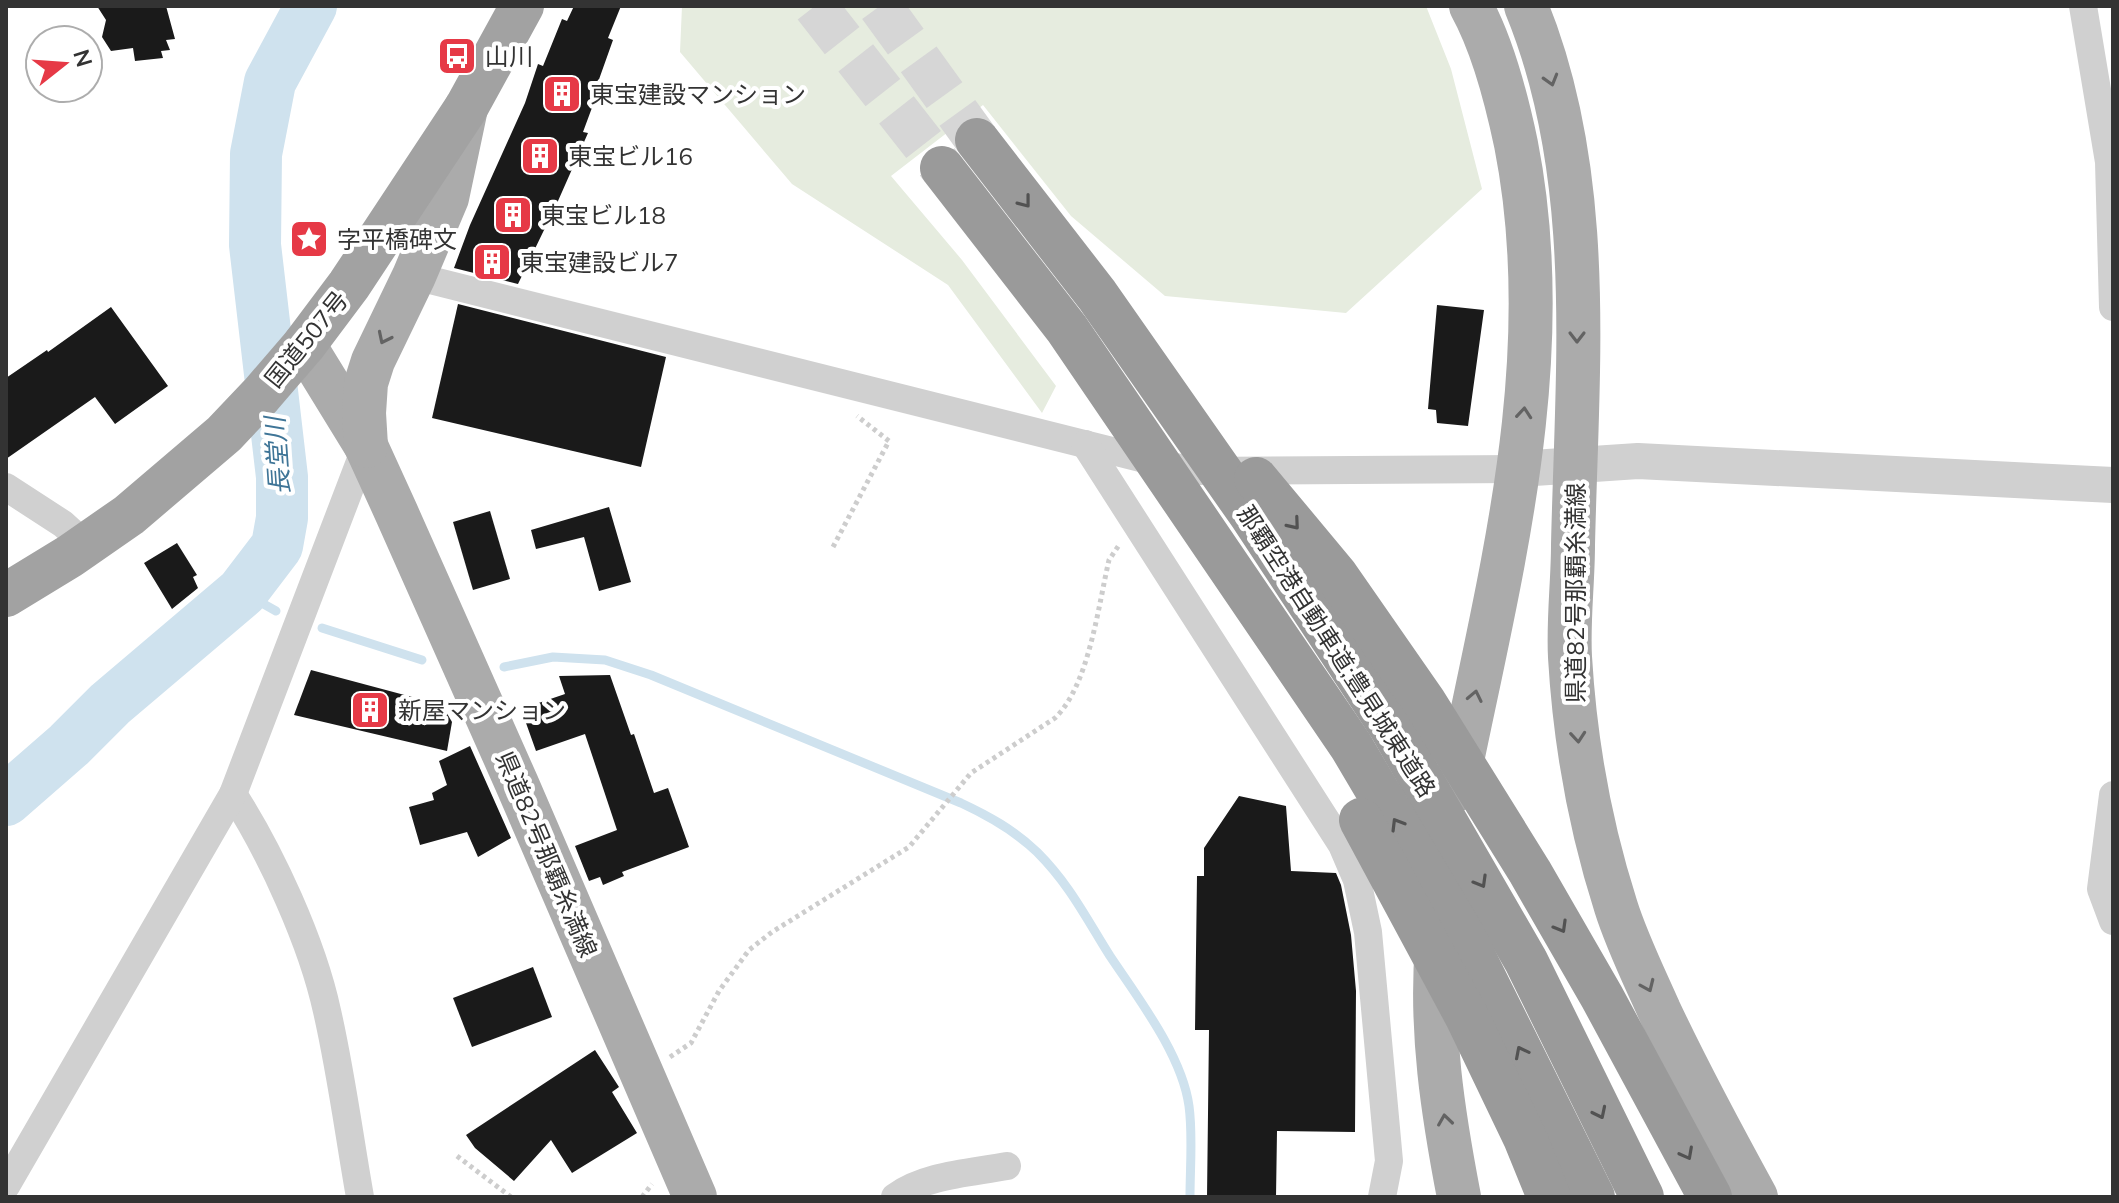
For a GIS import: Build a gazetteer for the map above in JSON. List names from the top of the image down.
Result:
{
  "streets": {
    "highway": ["国道507号", "那覇空港自動車道;豊見城東道路"],
    "main road": ["県道82号那覇糸満線"]
  },
  "crossings": [
    ["国道507号", "県道82号那覇糸満線"]
  ],
  "water": ["長堂川"],
  "places": {
    "bus stop": ["山川"],
    "building": [
      "東宝建設マンション",
      "東宝ビル16",
      "東宝ビル18",
      "東宝建設ビル7",
      "新屋マンション"
    ],
    "place": ["字平橋碑文"]
  },
  "north": "right"
}
